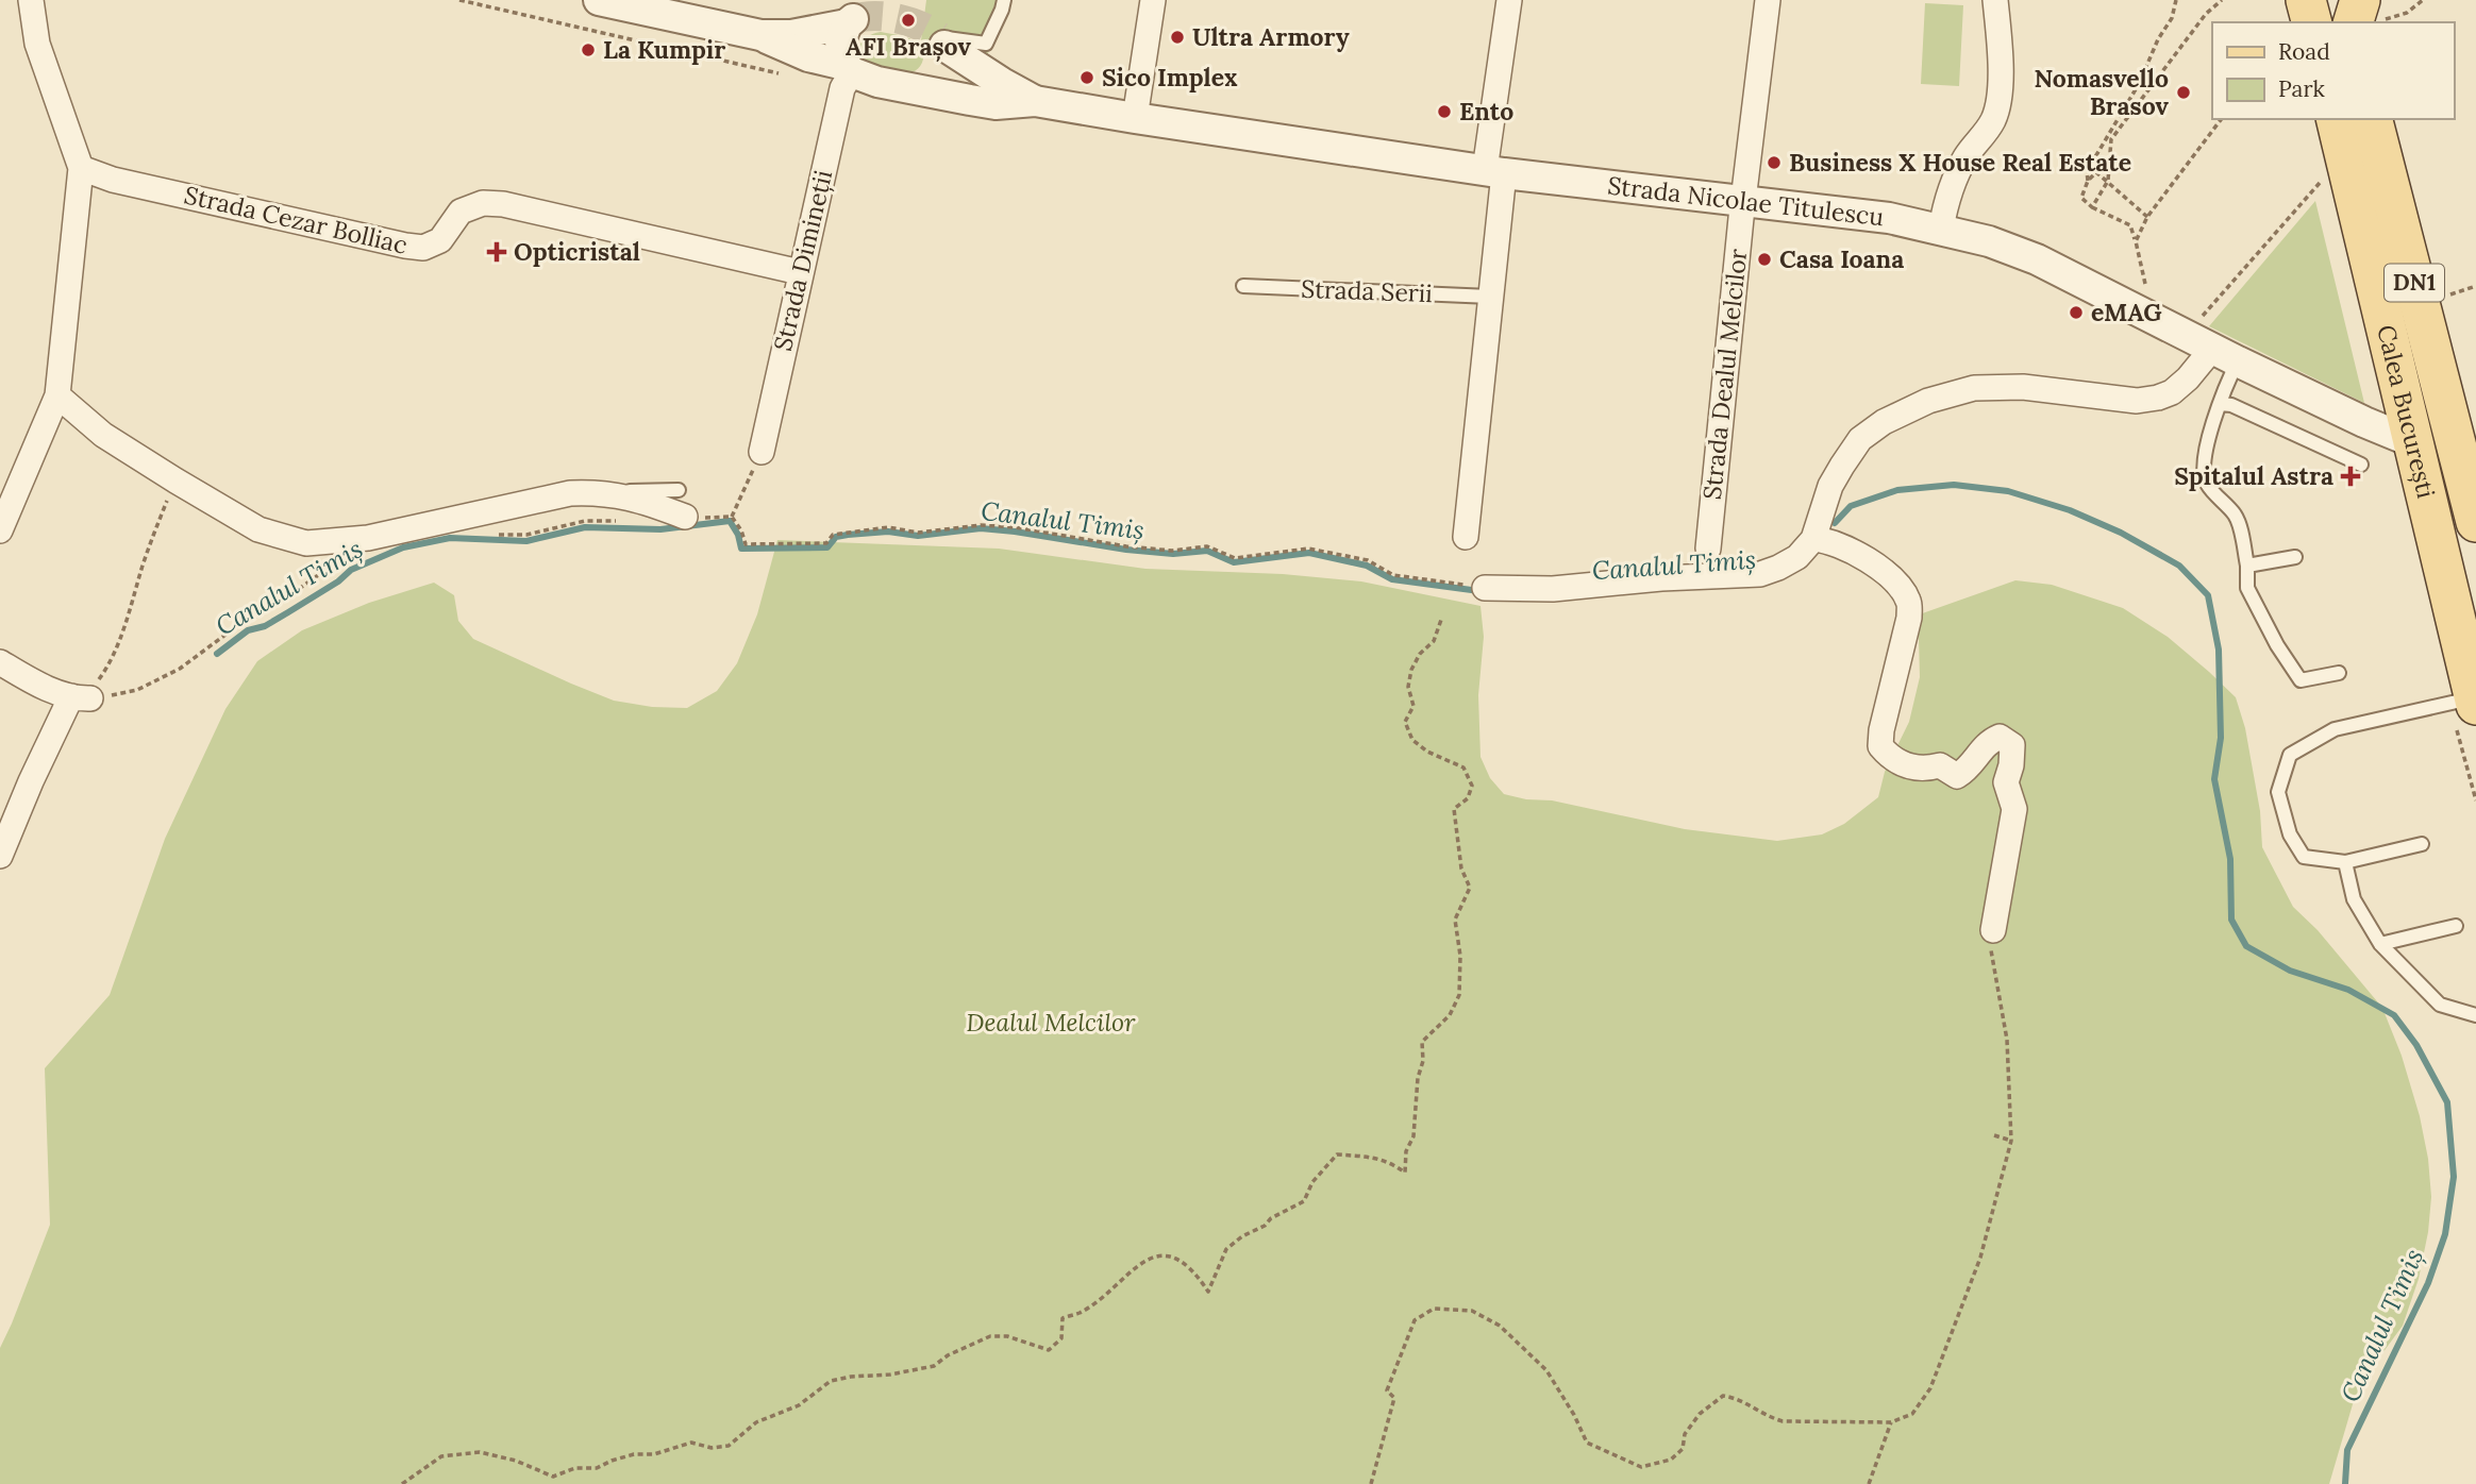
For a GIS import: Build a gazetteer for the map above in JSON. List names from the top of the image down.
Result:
{
  "streets": {
    "main road": ["DN1", "Calea București"],
    "street": [
      "Strada Nicolae Titulescu",
      "Strada Cezar Bolliac",
      "Strada Dimineții",
      "Strada Dealul Melcilor"
    ],
    "lane": ["Strada Serii"]
  },
  "crossings": [
    ["Strada Nicolae Titulescu", "Strada Dimineții"],
    ["Strada Nicolae Titulescu", "Strada Dealul Melcilor"],
    ["Strada Nicolae Titulescu", "Calea București"],
    ["Strada Cezar Bolliac", "Strada Dimineții"]
  ],
  "water": ["Canalul Timiș"],
  "parks": ["Dealul Melcilor"],
  "places": {
    "other": [
      "AFI Brașov",
      "Ultra Armory",
      "La Kumpir",
      "Sico Implex",
      "Nomasvello Brasov",
      "Ento",
      "Business X House Real Estate",
      "Casa Ioana",
      "eMAG"
    ],
    "health": ["Opticristal", "Spitalul Astra"]
  },
  "legend": ["Road", "Park"]
}
